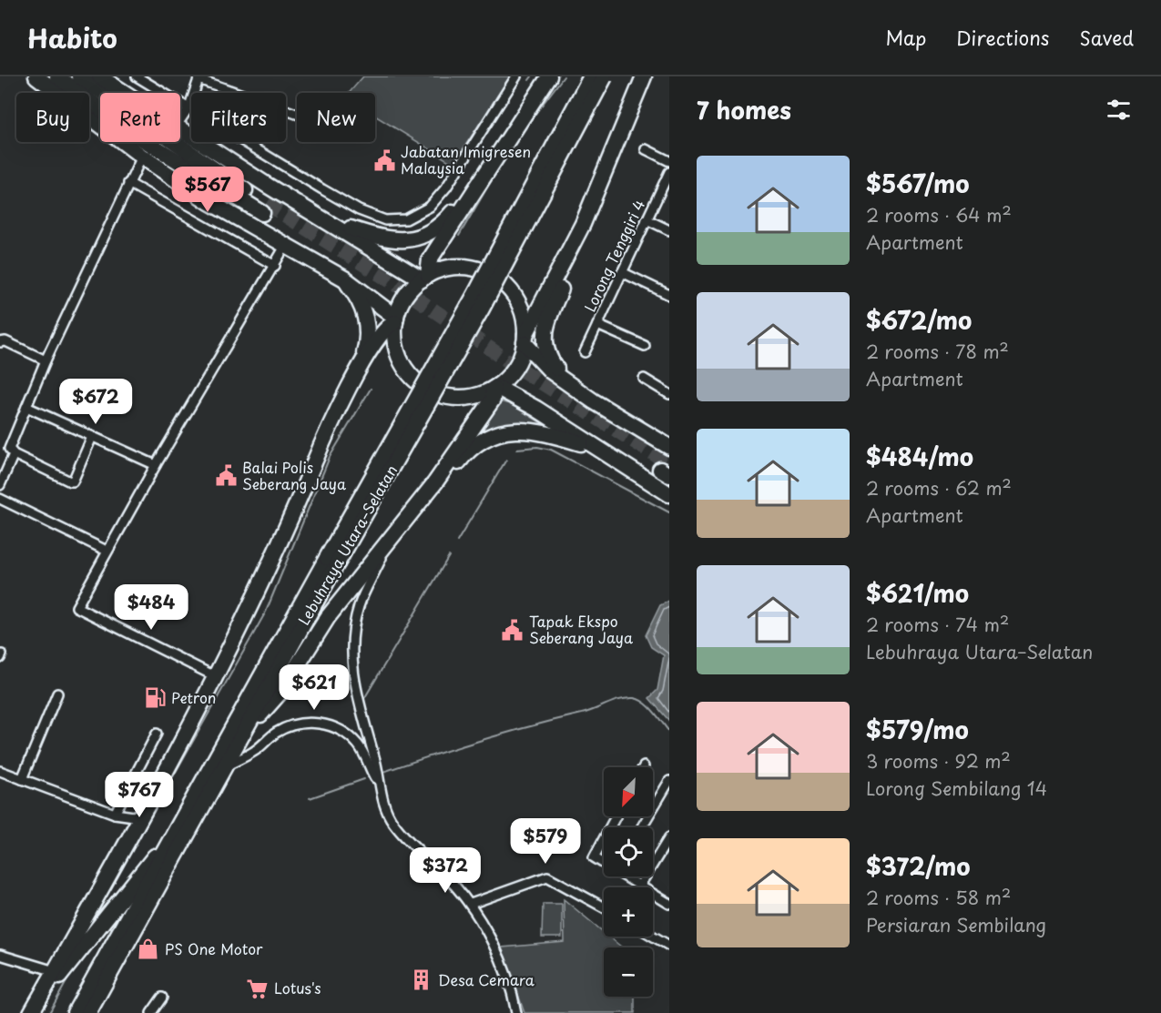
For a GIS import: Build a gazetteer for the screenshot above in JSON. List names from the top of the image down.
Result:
{
  "streets": {
    "highway": ["Lebuhraya Utara–Selatan"],
    "street": ["Lorong Tenggiri 4"]
  },
  "places": {
    "public building": ["Jabatan Imigresen Malaysia", "Balai Polis Seberang Jaya", "Tapak Ekspo Seberang Jaya"],
    "fuel station": ["Petron"],
    "shop": ["PS One Motor"],
    "building": ["Desa Cemara"],
    "supermarket": ["Lotus's"]
  },
  "north": "bottom left",
  "page": {
    "header": "Habito",
    "nav": ["Map", "Directions", "Saved"],
    "heading": "7 homes",
    "chip": [
      "Buy",
      "Rent",
      "Filters",
      "New"
    ],
    "list": [
      {
        "name": "$567/mo",
        "note": "2 rooms · 64 m² · Apartment"
      },
      {
        "name": "$672/mo",
        "note": "2 rooms · 78 m² · Apartment"
      },
      {
        "name": "$484/mo",
        "note": "2 rooms · 62 m² · Apartment"
      },
      {
        "name": "$621/mo",
        "note": "2 rooms · 74 m² · Lebuhraya Utara–Selatan"
      },
      {
        "name": "$579/mo",
        "note": "3 rooms · 92 m² · Lorong Sembilang 14"
      },
      {
        "name": "$372/mo",
        "note": "2 rooms · 58 m² · Persiaran Sembilang"
      }
    ],
    "price": [
      "$567",
      "$672",
      "$484",
      "$621",
      "$767",
      "$579",
      "$372"
    ],
    "map_buttons": ["+", "−"]
  }
}
